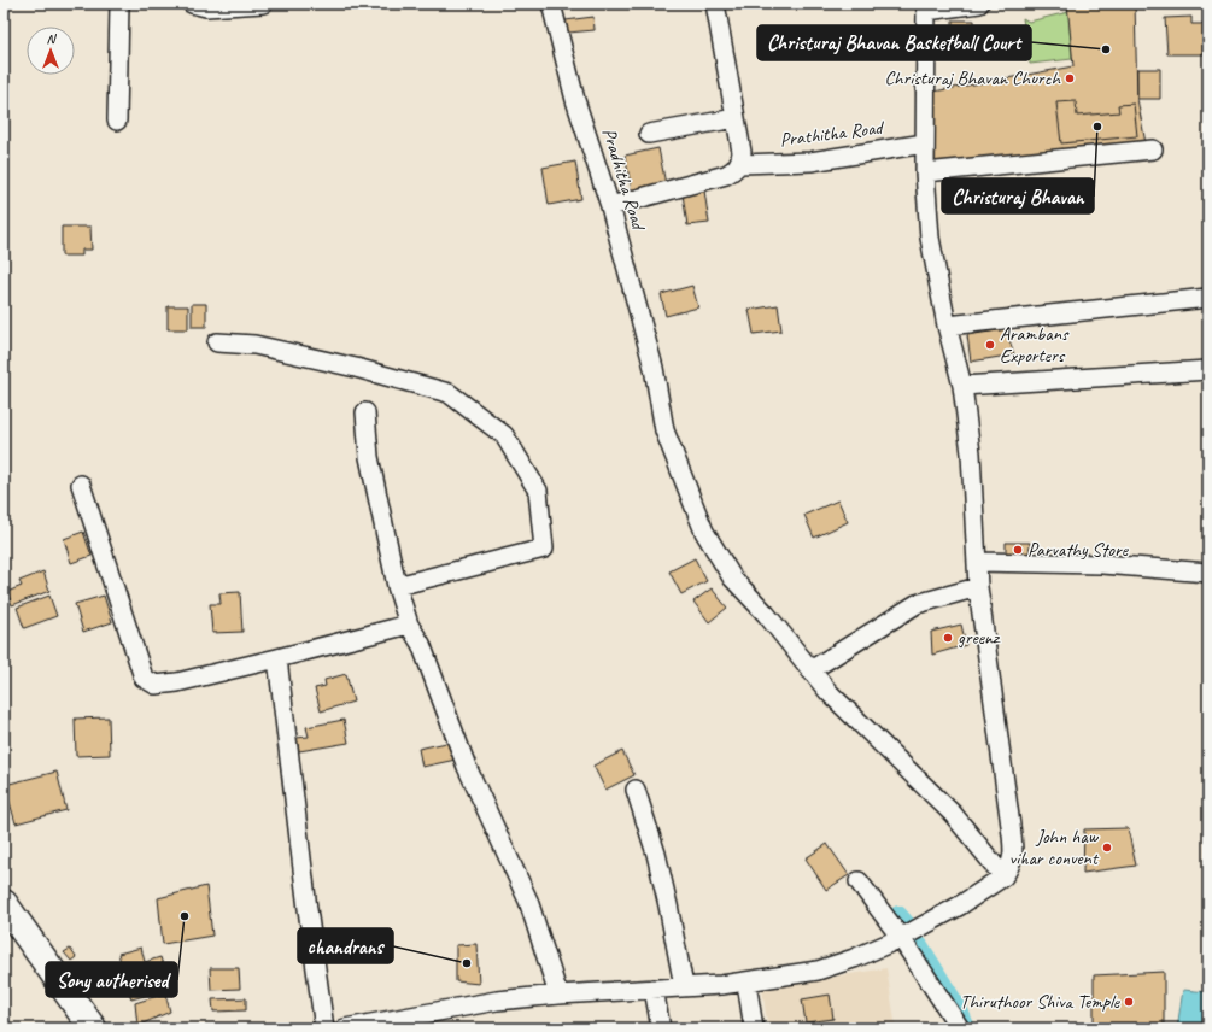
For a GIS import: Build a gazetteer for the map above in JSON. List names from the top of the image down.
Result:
{
  "streets": {
    "street": ["Prathitha Road", "Pradhitha Road"]
  },
  "places": [
    "Christuraj Bhavan Basketball Court",
    "Christuraj Bhavan Church",
    "Christuraj Bhavan",
    "Arambans Exporters",
    "Parvathy Store",
    "greenz",
    "John haw vihar convent",
    "Sony autherised",
    "chandrans",
    "Thiruthoor Shiva Temple"
  ],
  "north": "top"
}
